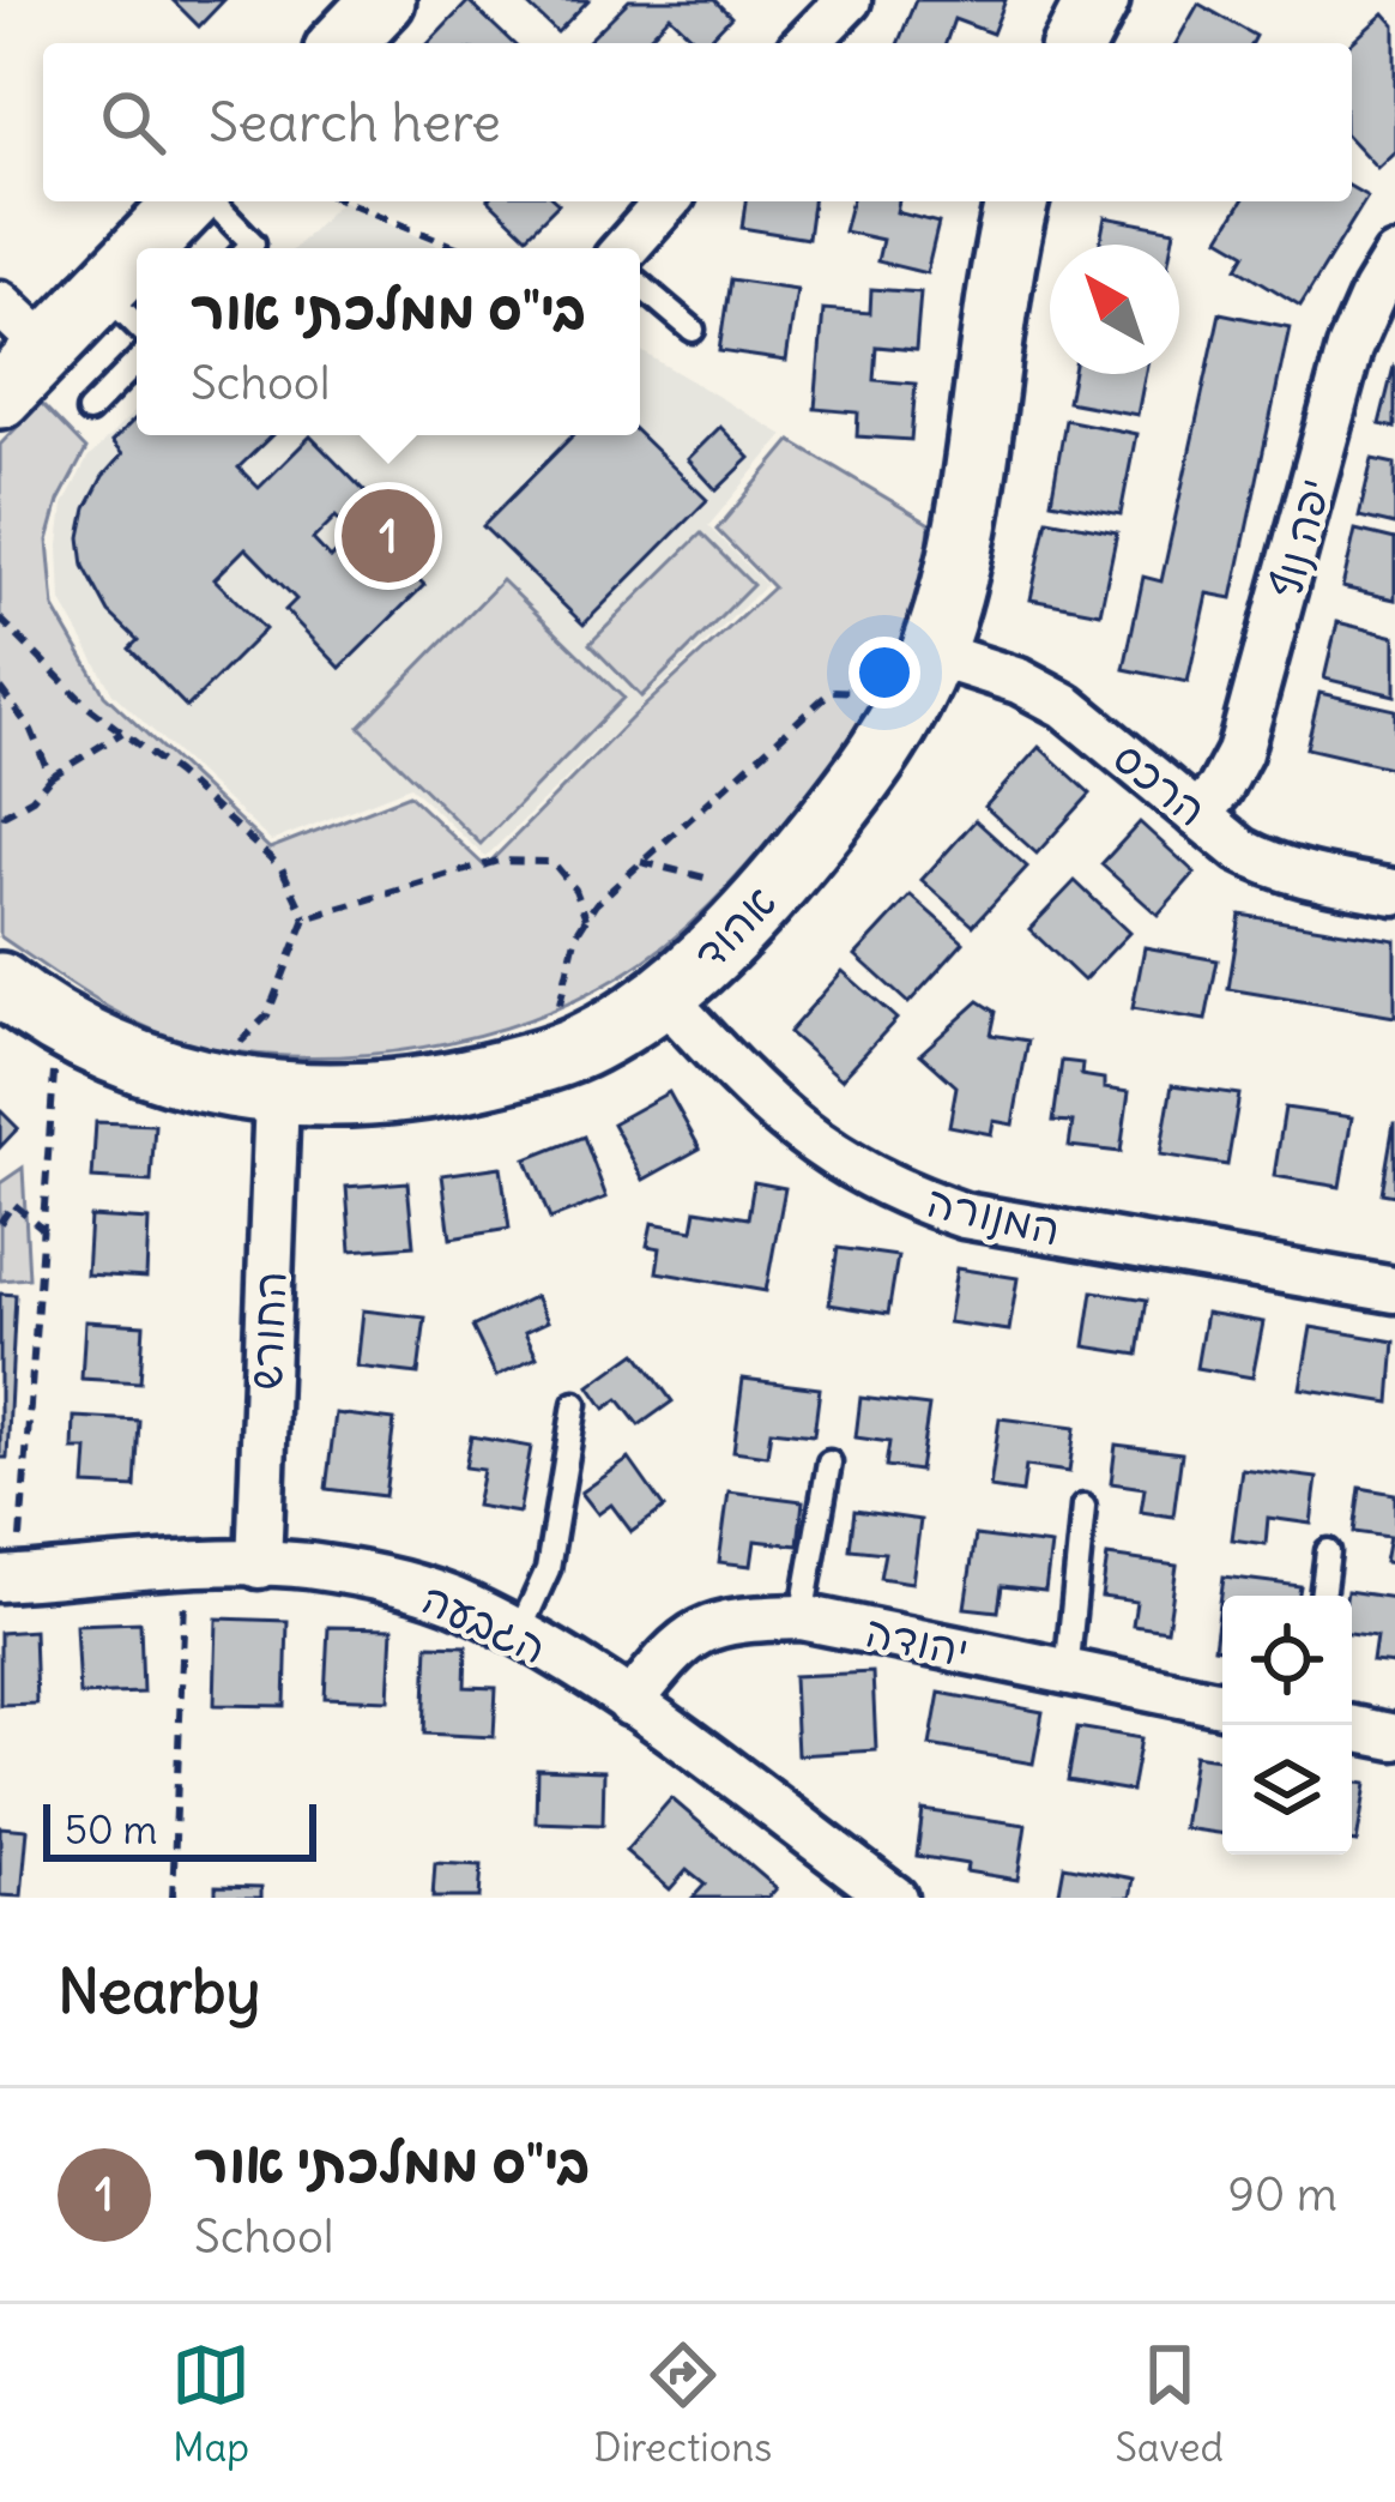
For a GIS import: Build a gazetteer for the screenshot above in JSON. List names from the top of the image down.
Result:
{
  "streets": {
    "street": [
      "יפה נוף",
      "הרכס",
      "אהוד",
      "המנורה",
      "החורש",
      "הגבעה",
      "יהודה"
    ]
  },
  "crossings": [
    ["יפה נוף", "הרכס"],
    ["הרכס", "אהוד"],
    ["אהוד", "המנורה"],
    ["אהוד", "החורש"],
    ["החורש", "הגבעה"],
    ["הגבעה", "יהודה"]
  ],
  "scale_bar": "50 m",
  "north": "top left",
  "page": {
    "search": "Search here",
    "popup": ["בי\"ס ממלכתי אור", "School"],
    "pins": "1",
    "scale": "50 m",
    "heading": "Nearby",
    "list": [
      {
        "mark": "1",
        "name": "בי\"ס ממלכתי אור",
        "note": "School",
        "value": "90 m"
      }
    ],
    "nav": ["Map", "Directions", "Saved"]
  }
}
